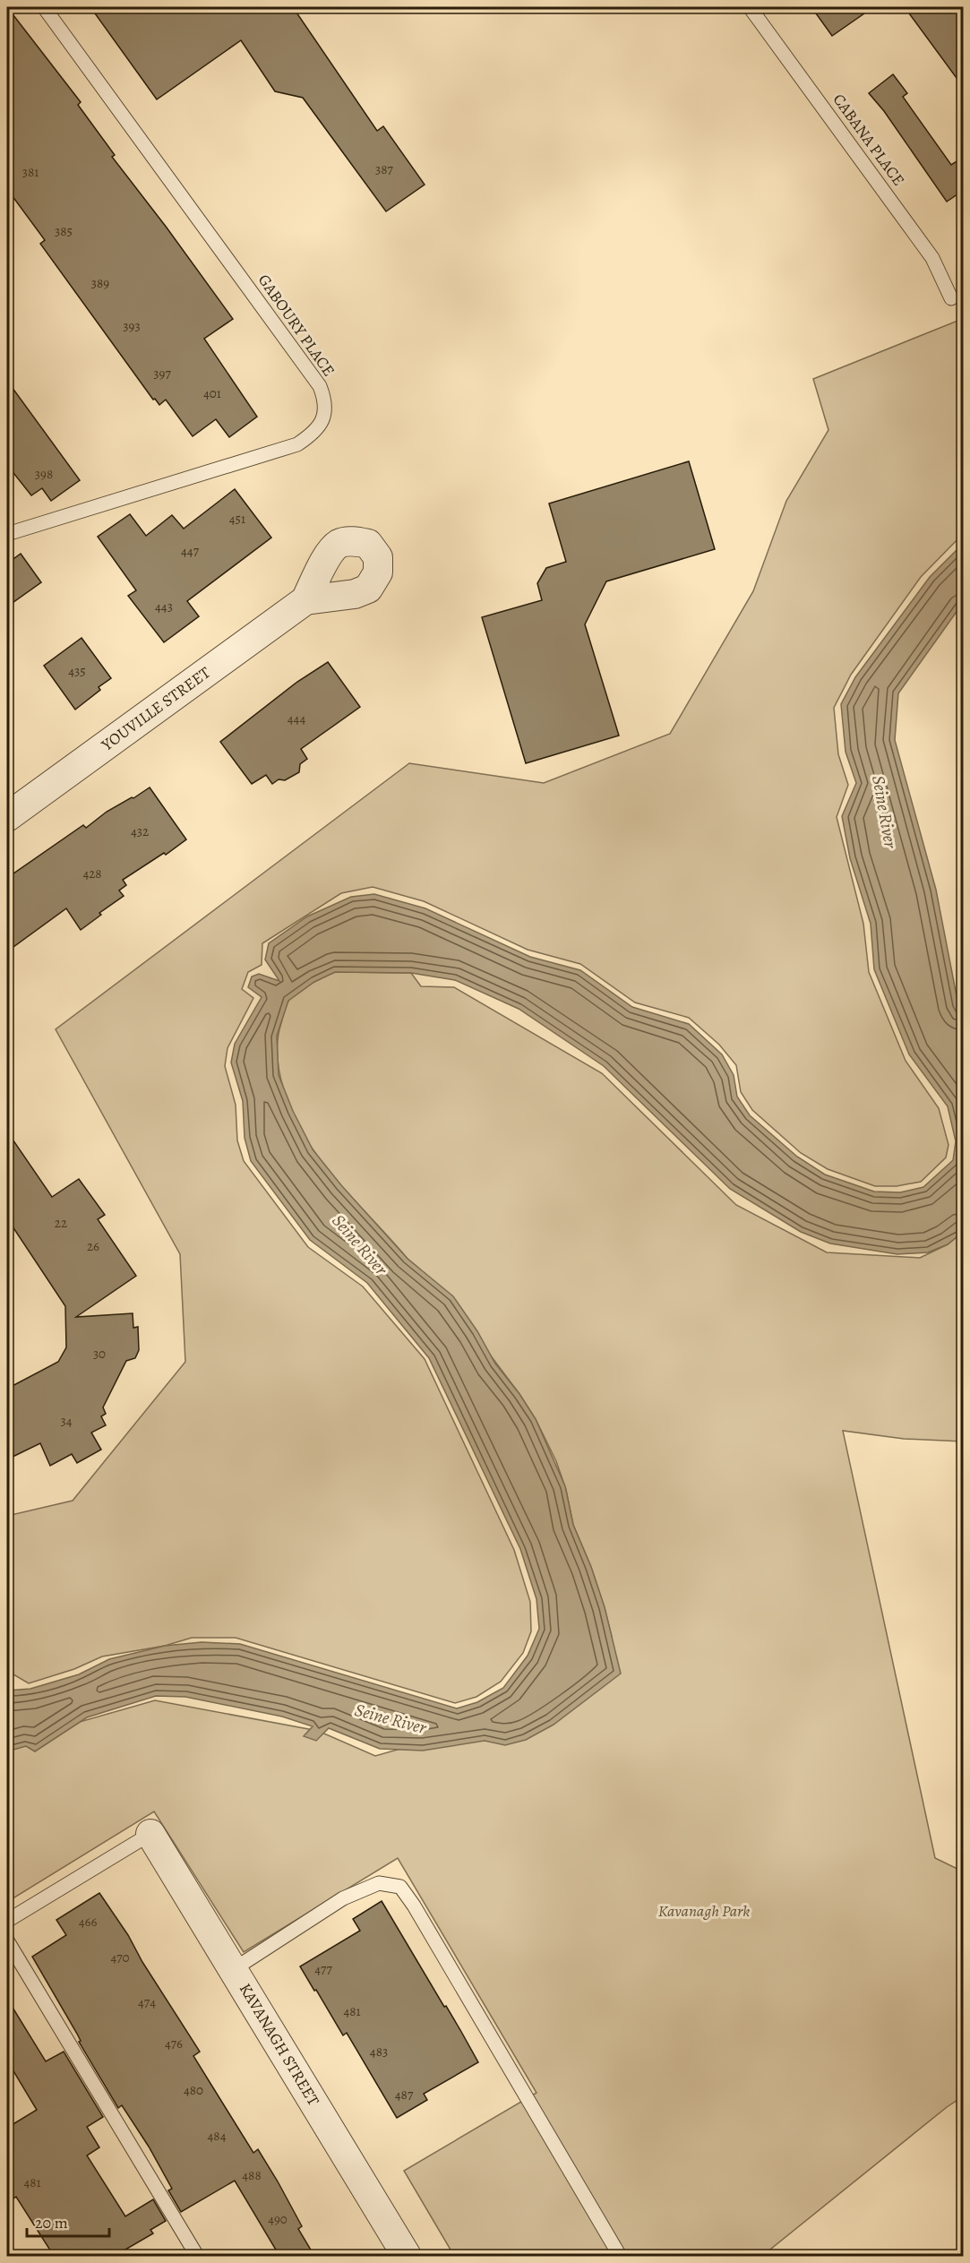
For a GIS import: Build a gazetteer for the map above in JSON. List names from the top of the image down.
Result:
{
  "streets": {
    "street": ["YOUVILLE STREET", "KAVANAGH STREET"],
    "lane": ["CABANA PLACE", "GABOURY PLACE"]
  },
  "water": ["Seine River"],
  "parks": ["Kavanagh Park"],
  "house_numbers": [
    "387",
    "381",
    "385",
    "389",
    "393",
    "397",
    "401",
    "398",
    "451",
    "447",
    "443",
    "435",
    "444",
    "432",
    "428",
    "22",
    "26",
    "30",
    "34",
    "466",
    "470",
    "477",
    "474",
    "481",
    "476",
    "483",
    "480",
    "487",
    "484",
    "488",
    "481",
    "490"
  ],
  "scale_bar": "20 m"
}
